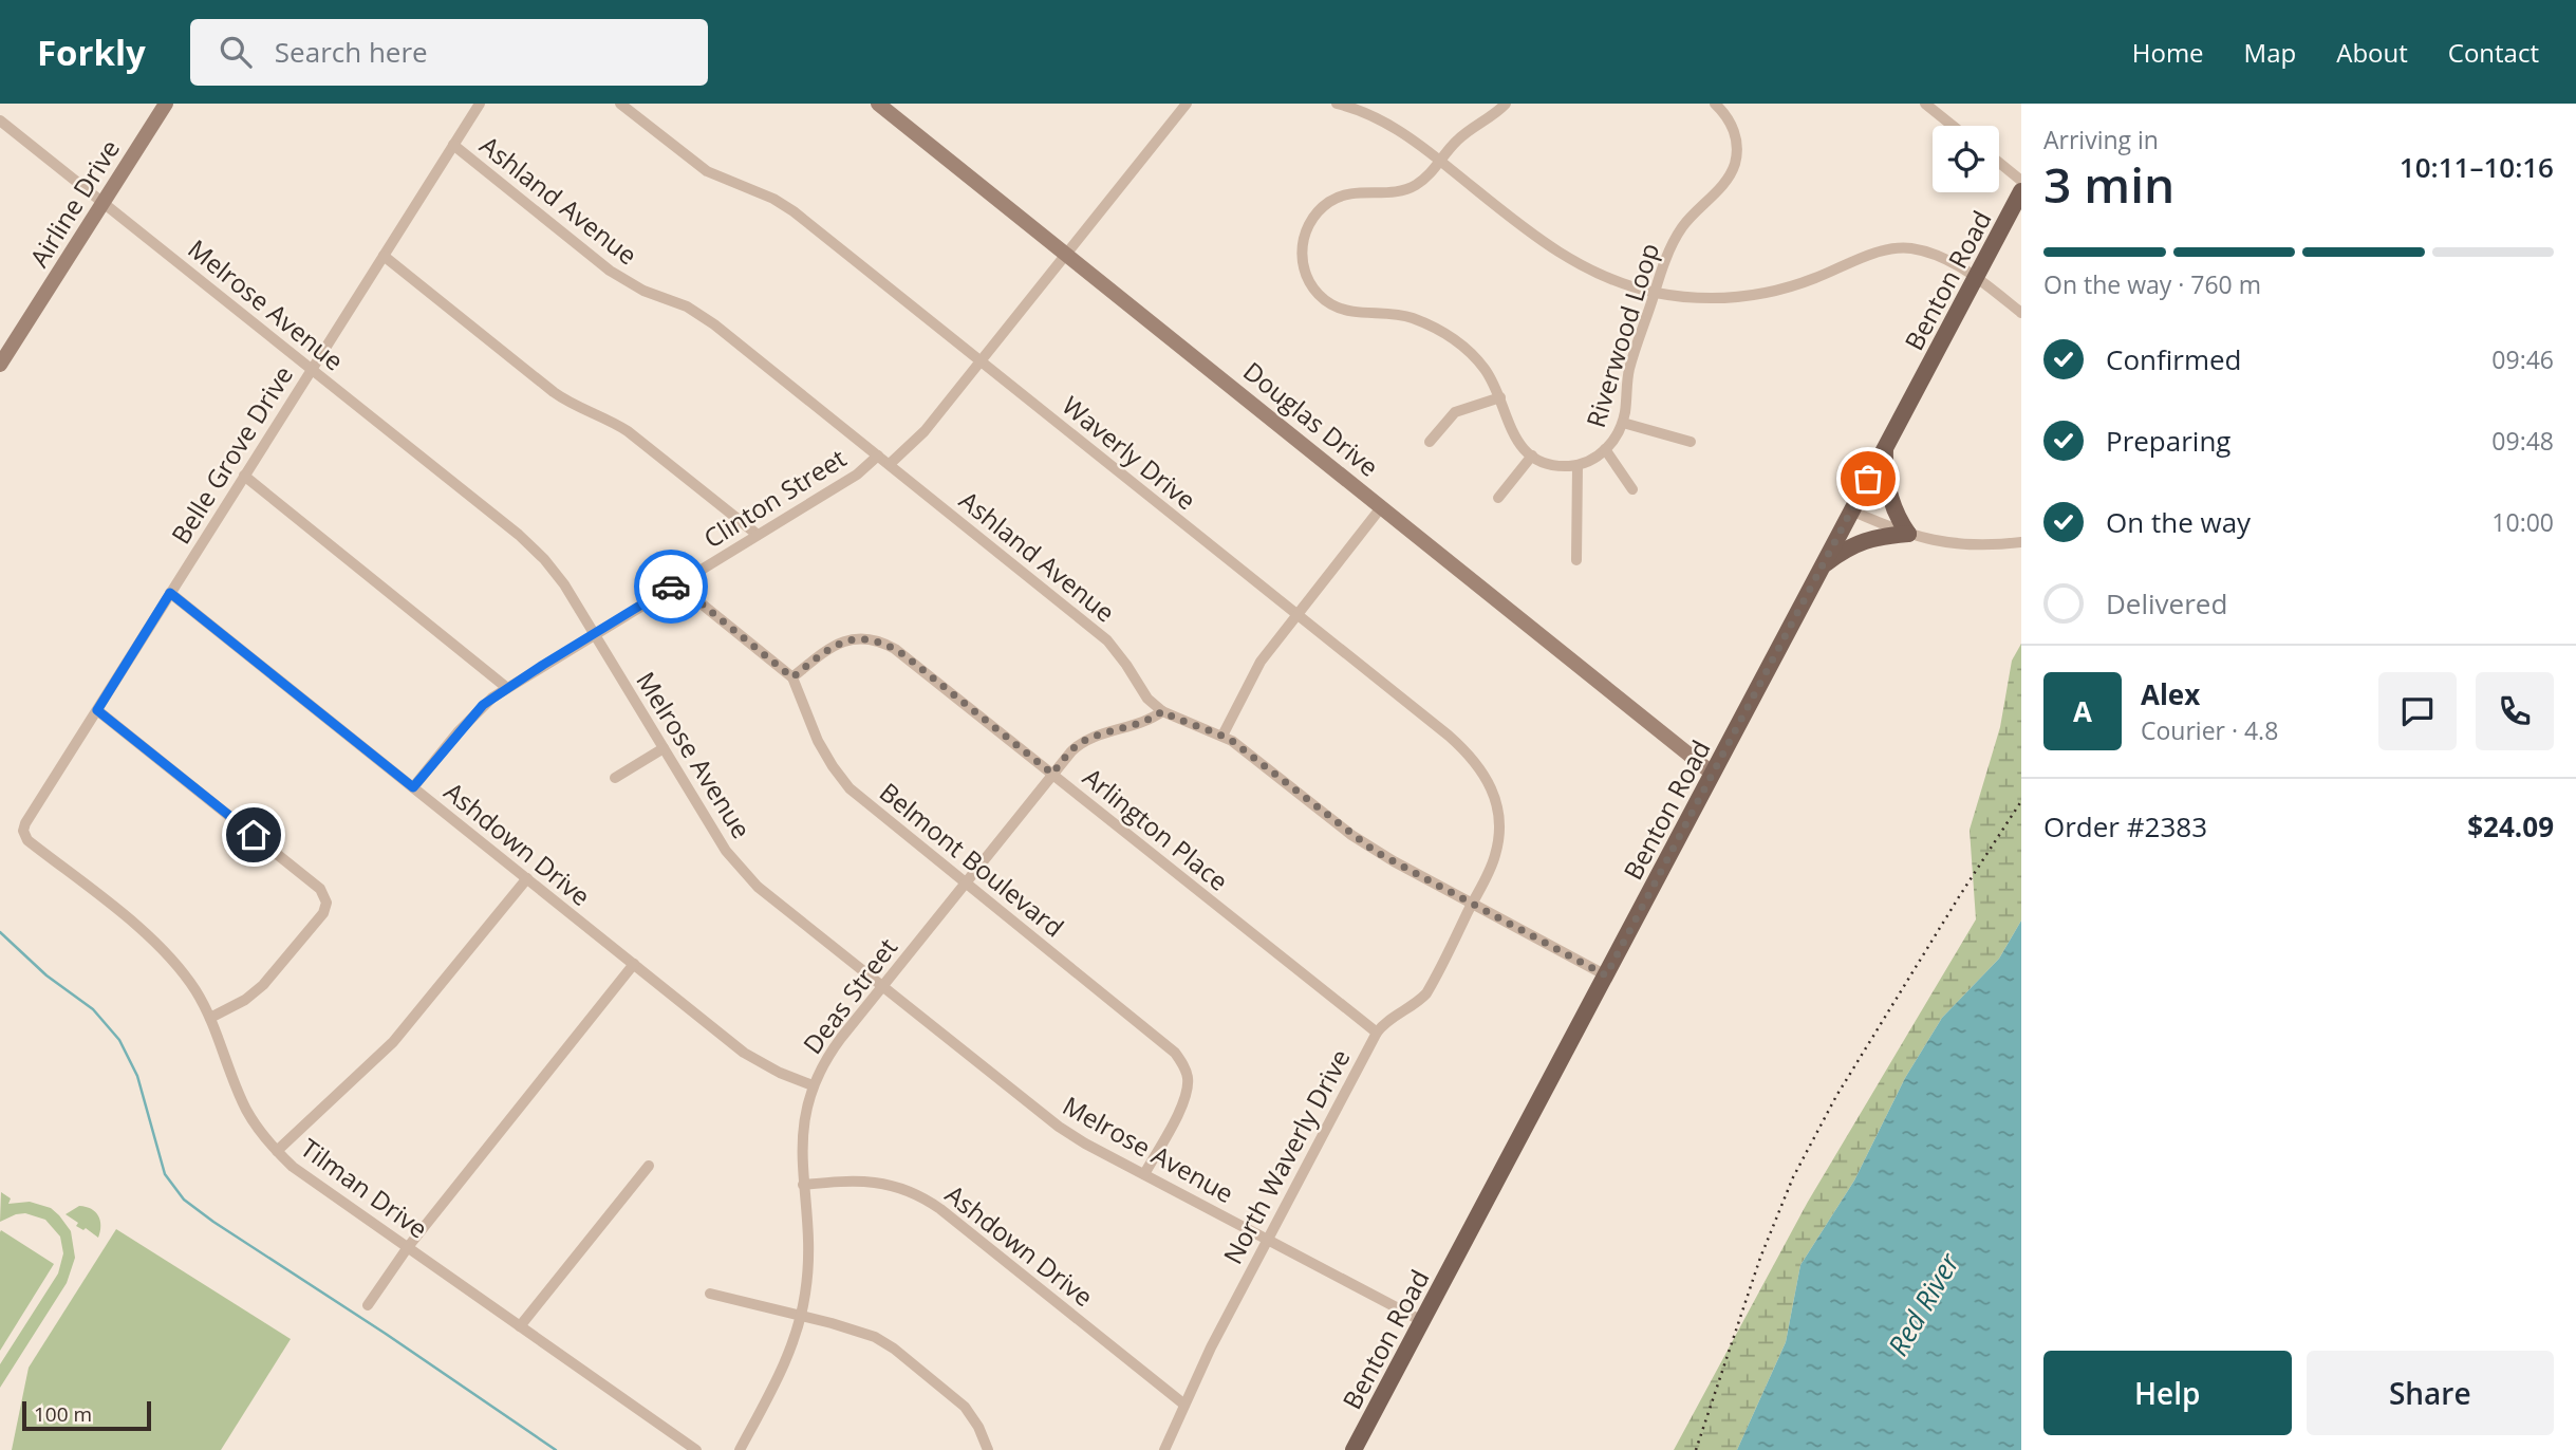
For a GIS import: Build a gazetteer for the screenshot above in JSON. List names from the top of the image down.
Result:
{
  "streets": {
    "main road": ["Benton Road"],
    "street": [
      "Ashland Avenue",
      "Airline Drive",
      "Melrose Avenue",
      "Riverwood Loop",
      "Douglas Drive",
      "Waverly Drive",
      "Belle Grove Drive",
      "Clinton Street",
      "Arlington Place",
      "Ashdown Drive",
      "Belmont Boulevard",
      "Deas Street",
      "North Waverly Drive",
      "Tilman Drive"
    ]
  },
  "crossings": [
    ["Ashland Avenue", "Benton Road"],
    ["Ashland Avenue", "Waverly Drive"],
    ["Ashland Avenue", "Belle Grove Drive"],
    ["Ashland Avenue", "Clinton Street"],
    ["Ashland Avenue", "Deas Street"],
    ["Ashland Avenue", "North Waverly Drive"],
    ["Airline Drive", "Melrose Avenue"],
    ["Benton Road", "Melrose Avenue"],
    ["Benton Road", "Douglas Drive"],
    ["Melrose Avenue", "Belle Grove Drive"],
    ["Melrose Avenue", "Clinton Street"],
    ["Melrose Avenue", "Belmont Boulevard"],
    ["Melrose Avenue", "Deas Street"],
    ["Melrose Avenue", "North Waverly Drive"],
    ["Douglas Drive", "Clinton Street"],
    ["Waverly Drive", "Clinton Street"],
    ["Waverly Drive", "North Waverly Drive"],
    ["Belle Grove Drive", "Ashdown Drive"],
    ["Belle Grove Drive", "Tilman Drive"],
    ["Clinton Street", "Ashdown Drive"],
    ["Clinton Street", "Belmont Boulevard"],
    ["Arlington Place", "Belmont Boulevard"],
    ["Arlington Place", "Deas Street"],
    ["Arlington Place", "North Waverly Drive"],
    ["Ashdown Drive", "Deas Street"],
    ["Ashdown Drive", "North Waverly Drive"],
    ["Belmont Boulevard", "Deas Street"]
  ],
  "water": ["Red River"],
  "scale_bar": "100 m",
  "page": {
    "header": "Forkly",
    "search": "Search here",
    "nav": [
      "Home",
      "Map",
      "About",
      "Contact"
    ],
    "heading": ["3 min", "Arriving in", "10:11–10:16"],
    "panel": [
      "Alex",
      "Courier · 4.8",
      "Order #2383",
      "$24.09"
    ],
    "bar": "On the way · 760 m",
    "list": [
      ["Confirmed", "09:46"],
      ["Preparing", "09:48"],
      ["On the way", "10:00"],
      "Delivered"
    ],
    "round": "A",
    "buttons": ["Help", "Share"],
    "scale": "100 m"
  }
}
